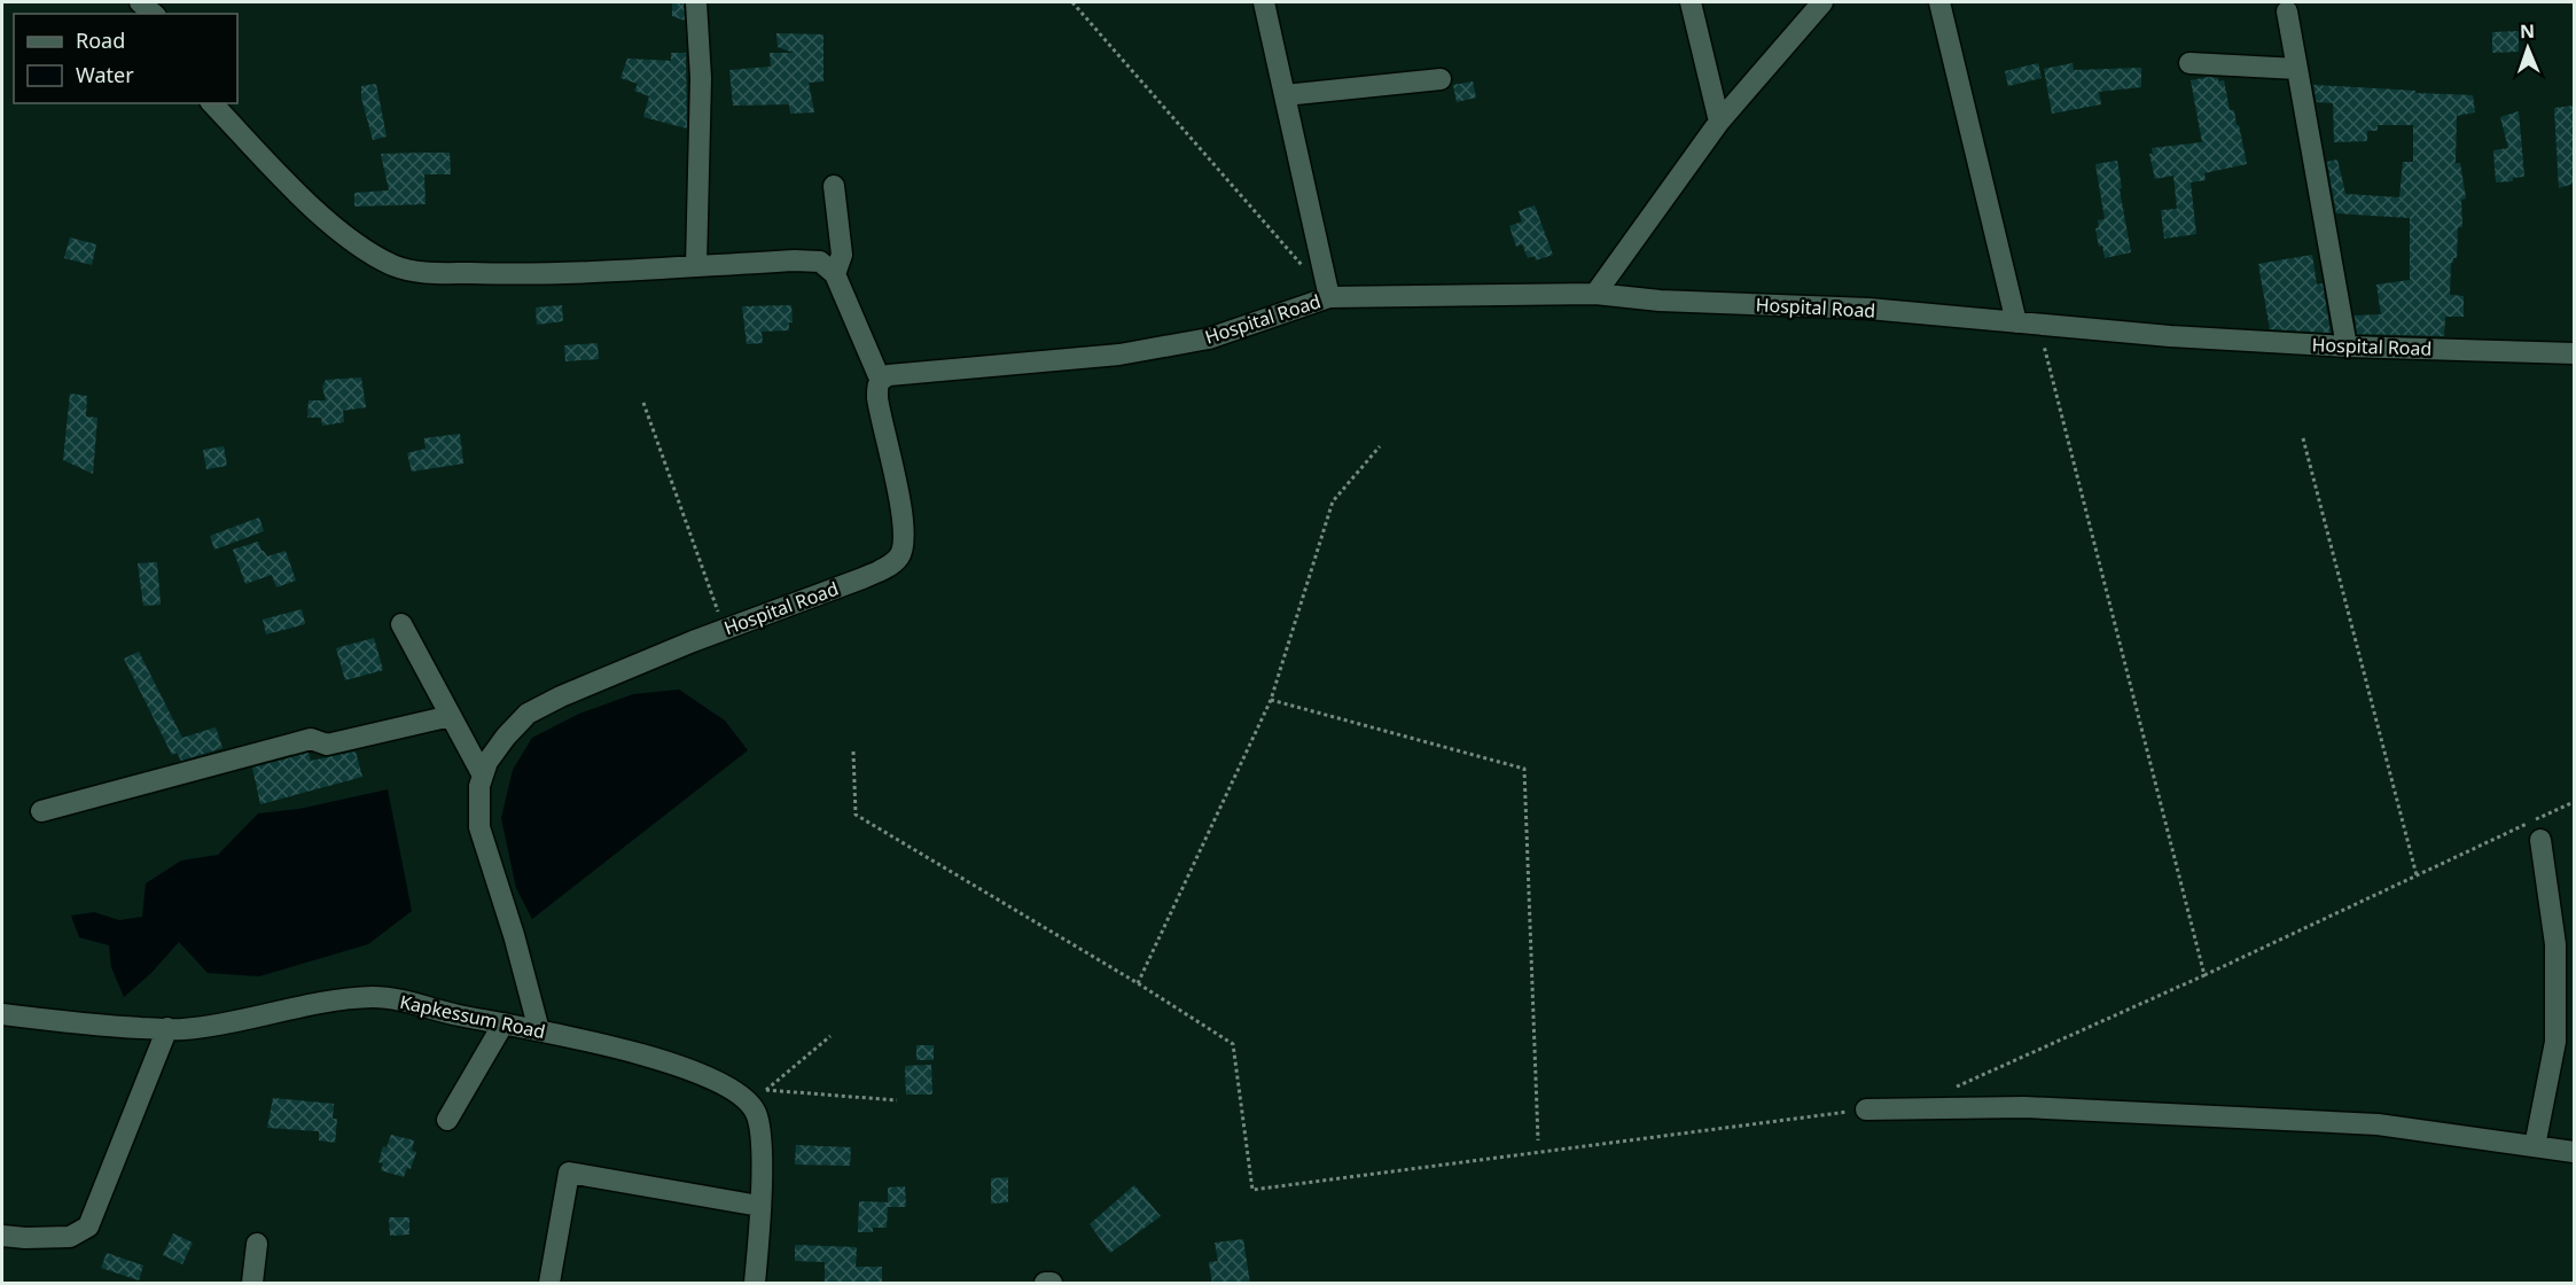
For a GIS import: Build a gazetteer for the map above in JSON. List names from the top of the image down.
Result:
{
  "streets": {
    "street": ["Hospital Road", "Kapkessum Road"]
  },
  "crossings": [
    ["Hospital Road", "Kapkessum Road"]
  ],
  "legend": ["Road", "Water"],
  "north": "top"
}
